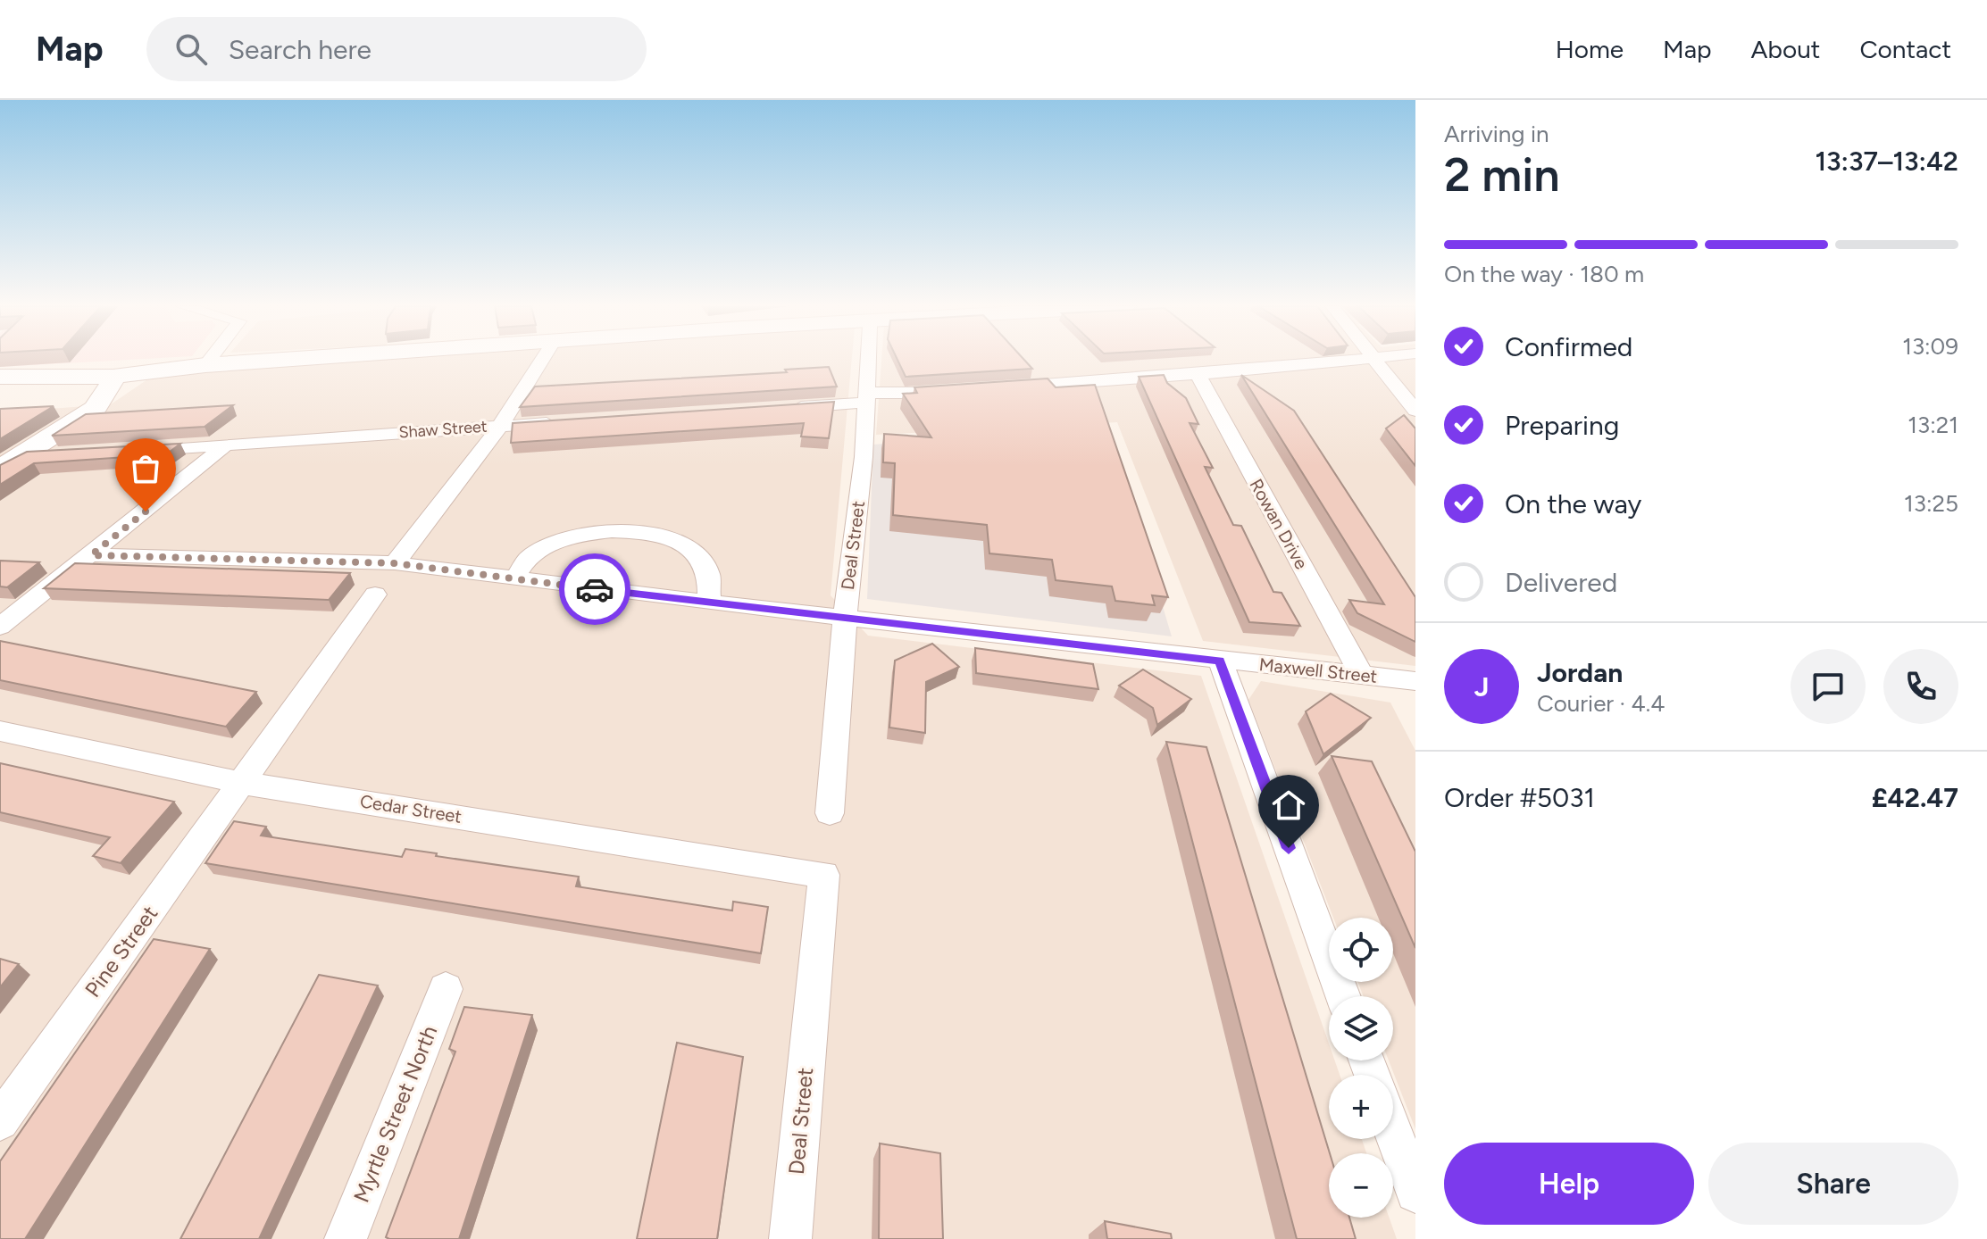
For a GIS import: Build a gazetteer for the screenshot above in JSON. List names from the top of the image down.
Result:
{
  "streets": {
    "street": [
      "Shaw Street",
      "Rowan Drive",
      "Deal Street",
      "Maxwell Street",
      "Cedar Street",
      "Pine Street",
      "Myrtle Street North"
    ]
  },
  "crossings": [
    ["Rowan Drive", "Maxwell Street"],
    ["Deal Street", "Maxwell Street"],
    ["Deal Street", "Cedar Street"],
    ["Cedar Street", "Pine Street"]
  ],
  "page": {
    "header": "Map",
    "search": "Search here",
    "nav": [
      "Home",
      "Map",
      "About",
      "Contact"
    ],
    "heading": ["2 min", "Arriving in", "13:37–13:42"],
    "panel": [
      "Jordan",
      "Courier · 4.4",
      "Order #5031",
      "£42.47"
    ],
    "bar": "On the way · 180 m",
    "list": [
      ["Confirmed", "13:09"],
      ["Preparing", "13:21"],
      ["On the way", "13:25"],
      "Delivered"
    ],
    "round": "J",
    "map_buttons": ["+", "−"],
    "buttons": ["Help", "Share"]
  }
}
